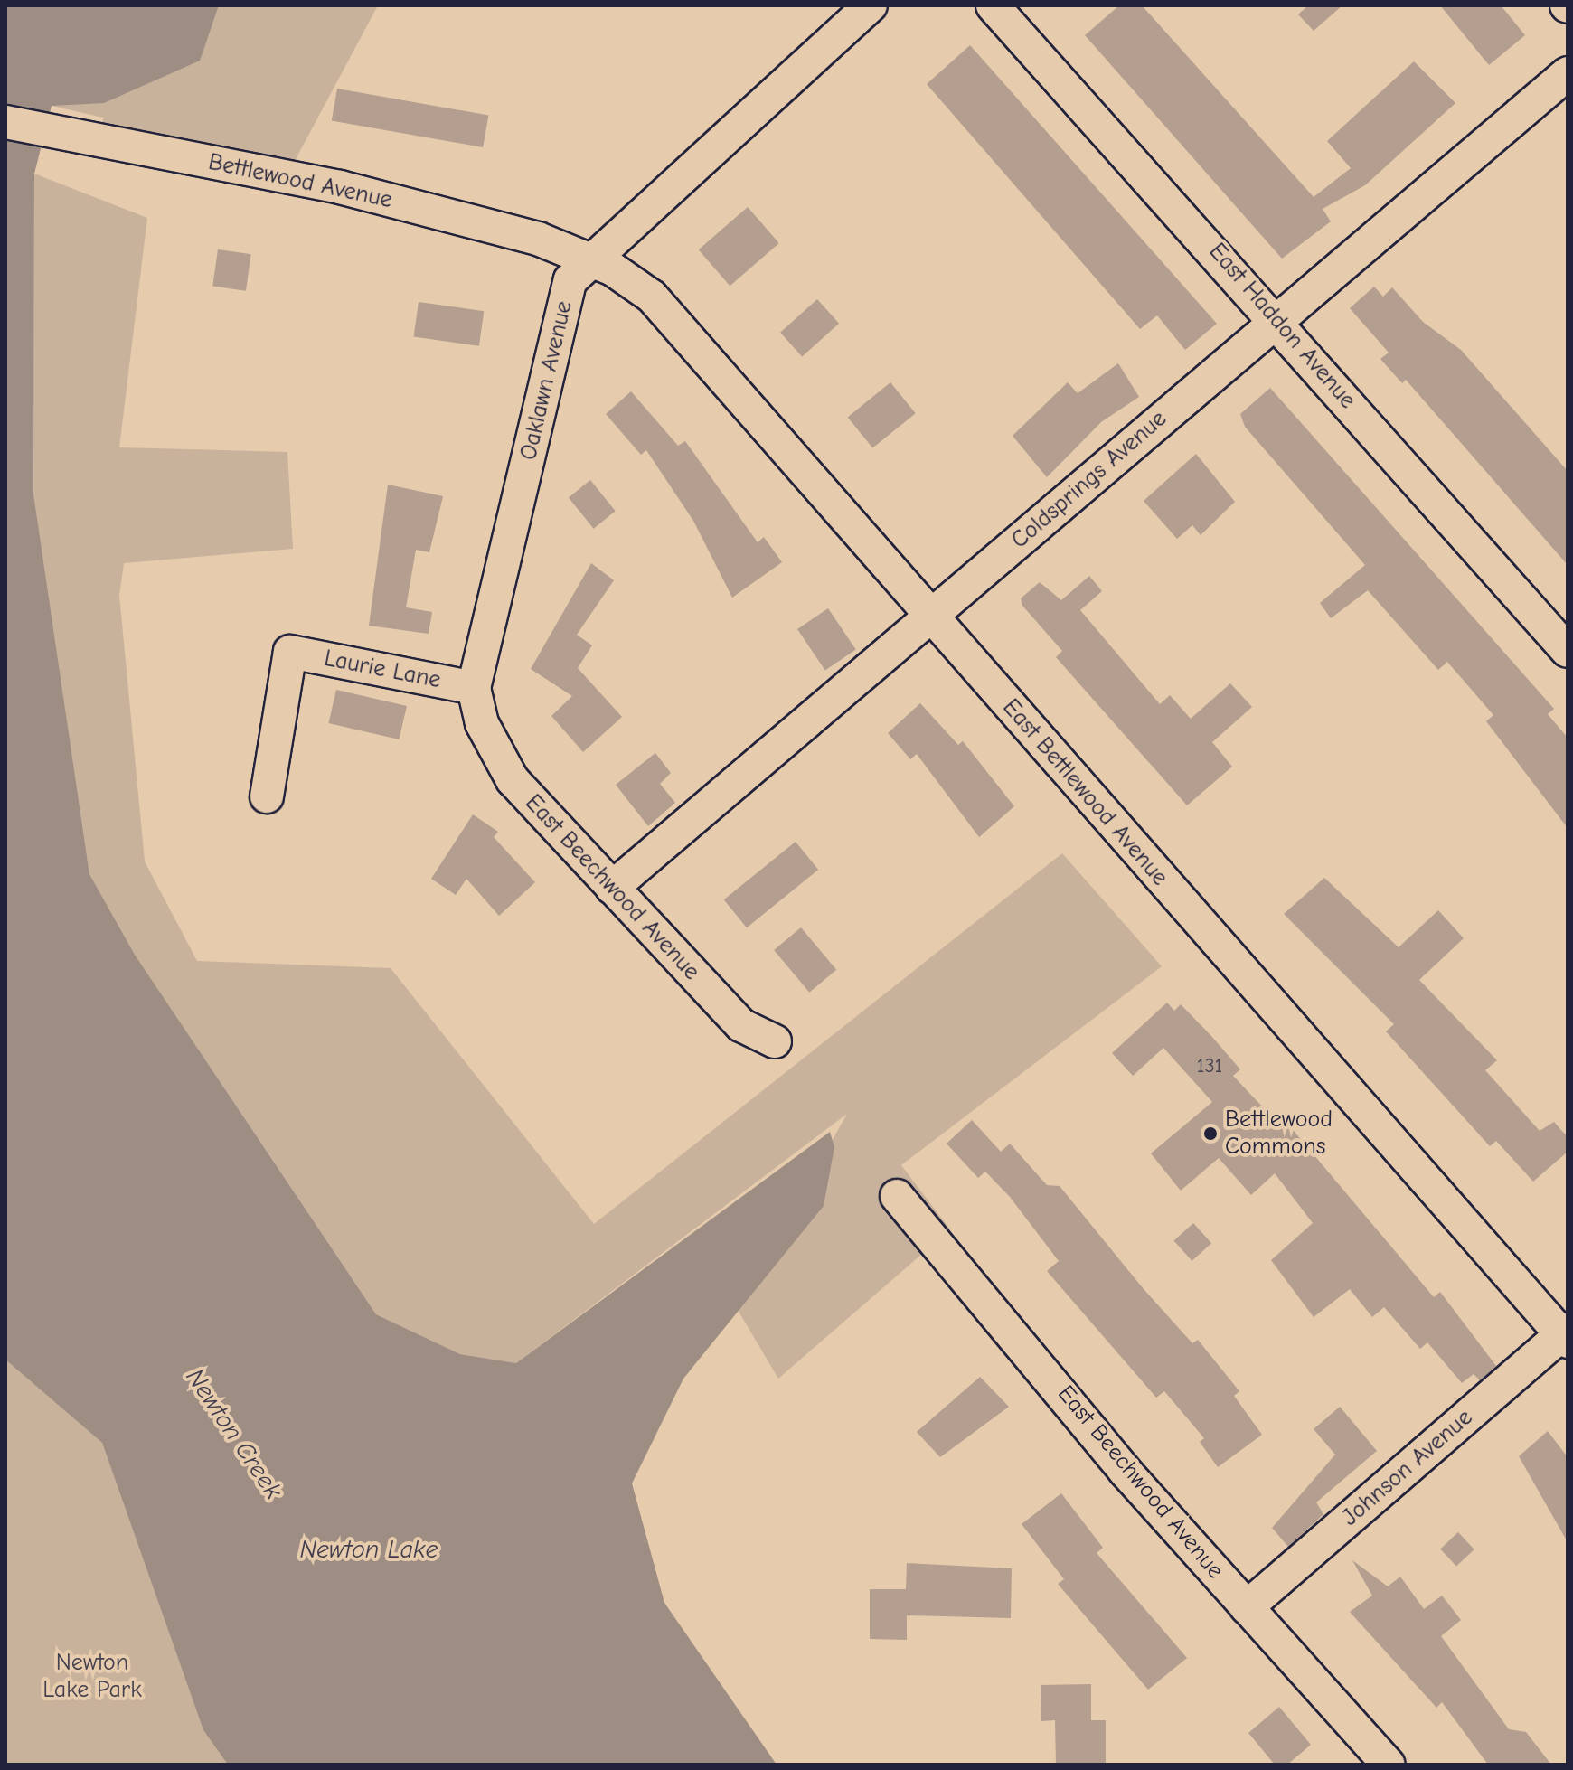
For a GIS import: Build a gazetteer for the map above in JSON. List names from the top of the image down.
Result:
{
  "streets": {
    "street": [
      "Bettlewood Avenue",
      "East Haddon Avenue",
      "Oaklawn Avenue",
      "Coldsprings Avenue",
      "Laurie Lane",
      "East Bettlewood Avenue",
      "East Beechwood Avenue",
      "Johnson Avenue"
    ]
  },
  "crossings": [
    ["Bettlewood Avenue", "Oaklawn Avenue"],
    ["Bettlewood Avenue", "East Bettlewood Avenue"],
    ["East Haddon Avenue", "Coldsprings Avenue"],
    ["Oaklawn Avenue", "Laurie Lane"],
    ["Oaklawn Avenue", "East Bettlewood Avenue"],
    ["Oaklawn Avenue", "East Beechwood Avenue"],
    ["Coldsprings Avenue", "East Bettlewood Avenue"],
    ["Coldsprings Avenue", "East Beechwood Avenue"],
    ["Laurie Lane", "East Beechwood Avenue"],
    ["East Bettlewood Avenue", "Johnson Avenue"],
    ["East Beechwood Avenue", "Johnson Avenue"]
  ],
  "water": ["Newton Creek", "Newton Lake"],
  "parks": ["Newton Lake Park"],
  "places": ["Bettlewood Commons"],
  "house_numbers": ["131"]
}
